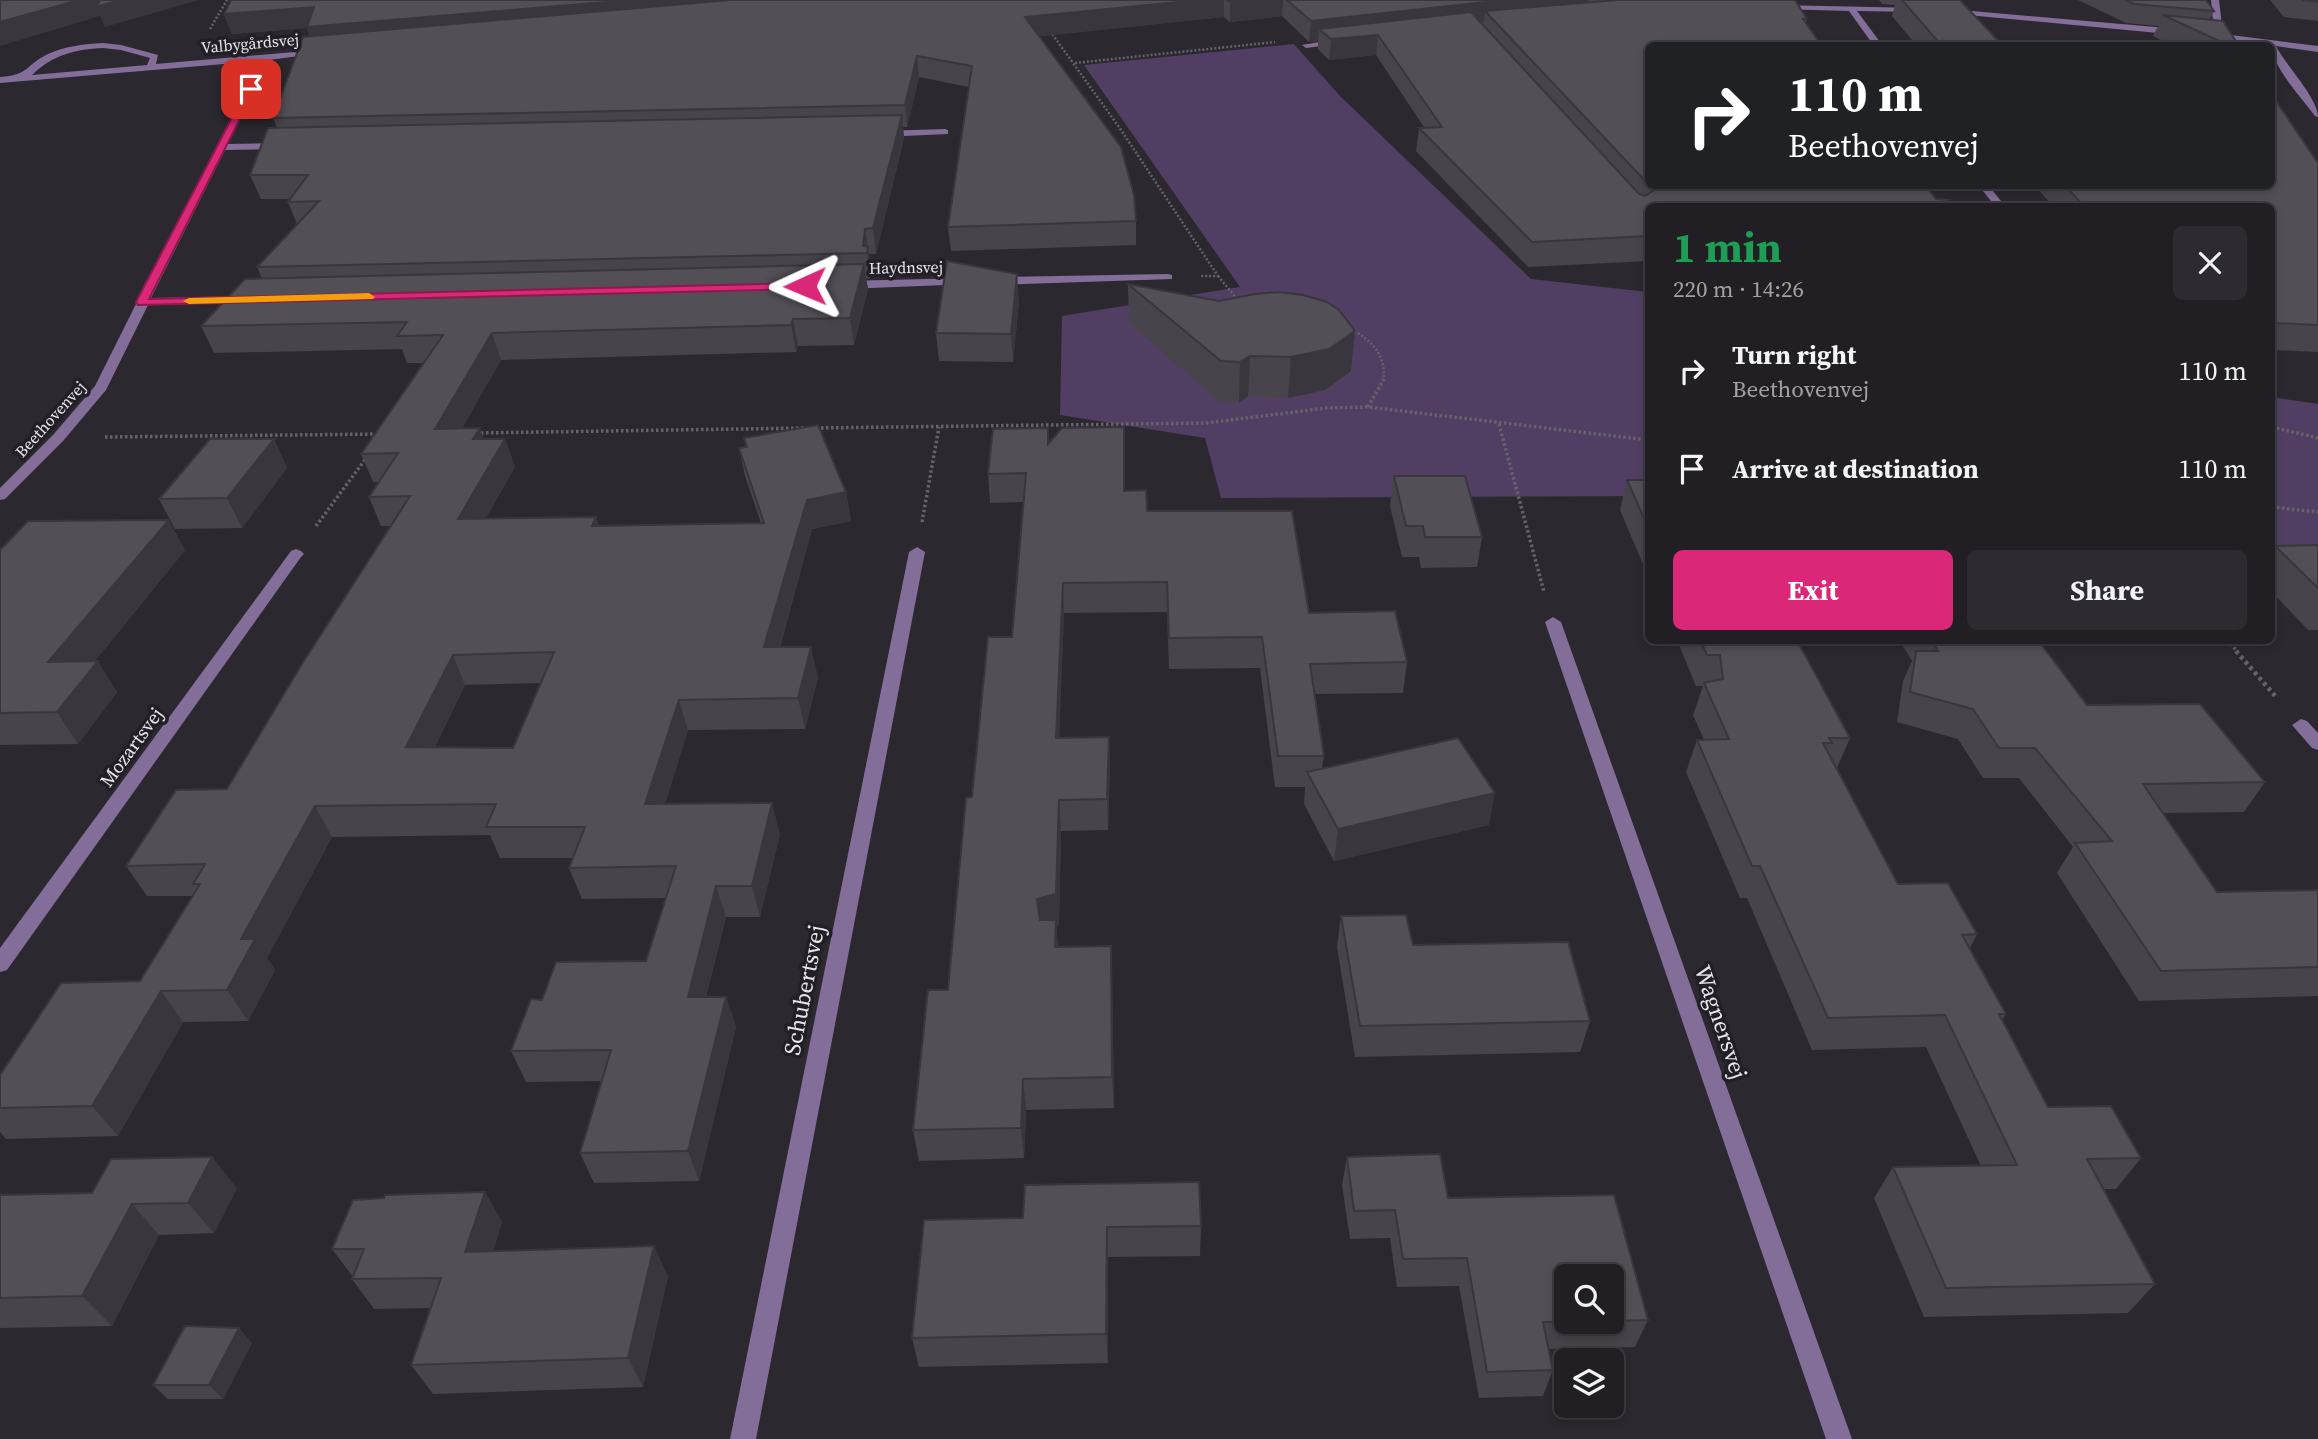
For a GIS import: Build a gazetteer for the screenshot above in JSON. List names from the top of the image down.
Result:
{
  "streets": {
    "street": [
      "Valbygårdsvej",
      "Haydnsvej",
      "Beethovenvej",
      "Mozartsvej",
      "Schubertsvej",
      "Wagnersvej"
    ]
  },
  "crossings": [
    ["Valbygårdsvej", "Beethovenvej"]
  ],
  "page": {
    "turn": ["110 m", "Beethovenvej"],
    "heading": ["1 min", "220 m · 14:26"],
    "list": [
      {
        "name": "Turn right",
        "note": "Beethovenvej",
        "value": "110 m"
      },
      {
        "name": "Arrive at destination",
        "value": "110 m"
      }
    ],
    "buttons": ["Exit", "Share"]
  }
}
